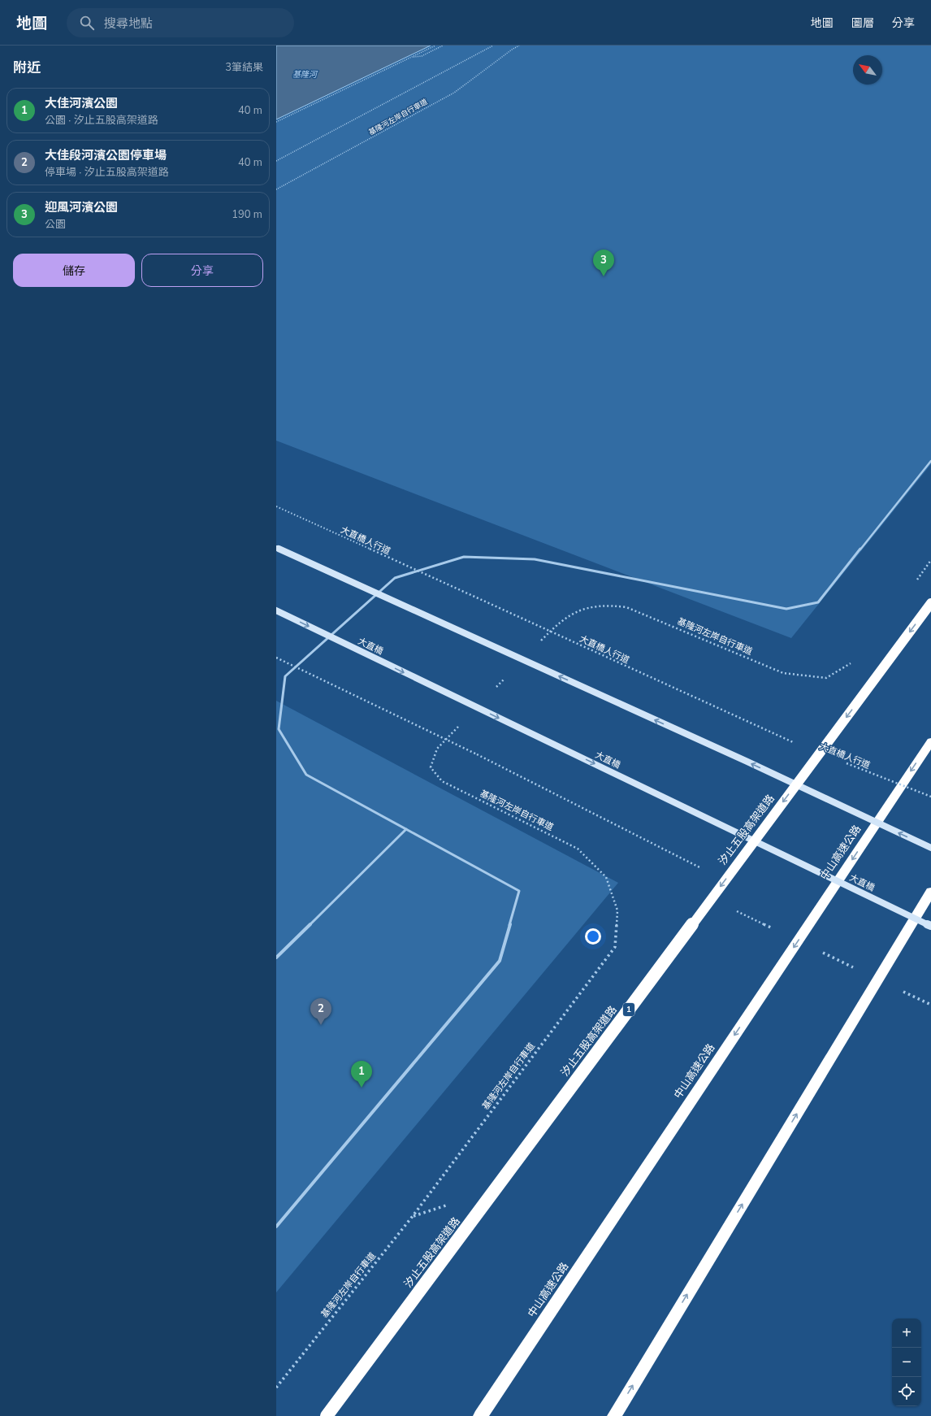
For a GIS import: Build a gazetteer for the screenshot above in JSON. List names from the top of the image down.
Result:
{
  "streets": {
    "highway": ["汐止五股高架道路", "中山高速公路", "1"],
    "main road": ["大直橋"],
    "path": ["基隆河左岸自行車道", "大直橋人行道"]
  },
  "one_way": ["大直橋", "汐止五股高架道路", "中山高速公路"],
  "water": ["基隆河"],
  "north": "top left",
  "page": {
    "header": "地圖",
    "search": "搜尋地點",
    "nav": ["地圖", "圖層", "分享"],
    "heading": ["附近", "3筆結果"],
    "list": [
      {
        "mark": "1",
        "name": "大佳河濱公園",
        "note": "公園 · 汐止五股高架道路",
        "value": "40 m"
      },
      {
        "mark": "2",
        "name": "大佳段河濱公園停車場",
        "note": "停車場 · 汐止五股高架道路",
        "value": "40 m"
      },
      {
        "mark": "3",
        "name": "迎風河濱公園",
        "note": "公園",
        "value": "190 m"
      }
    ],
    "buttons": ["儲存", "分享"],
    "pins": ["3", "2", "1"],
    "map_buttons": ["+", "−"]
  }
}
